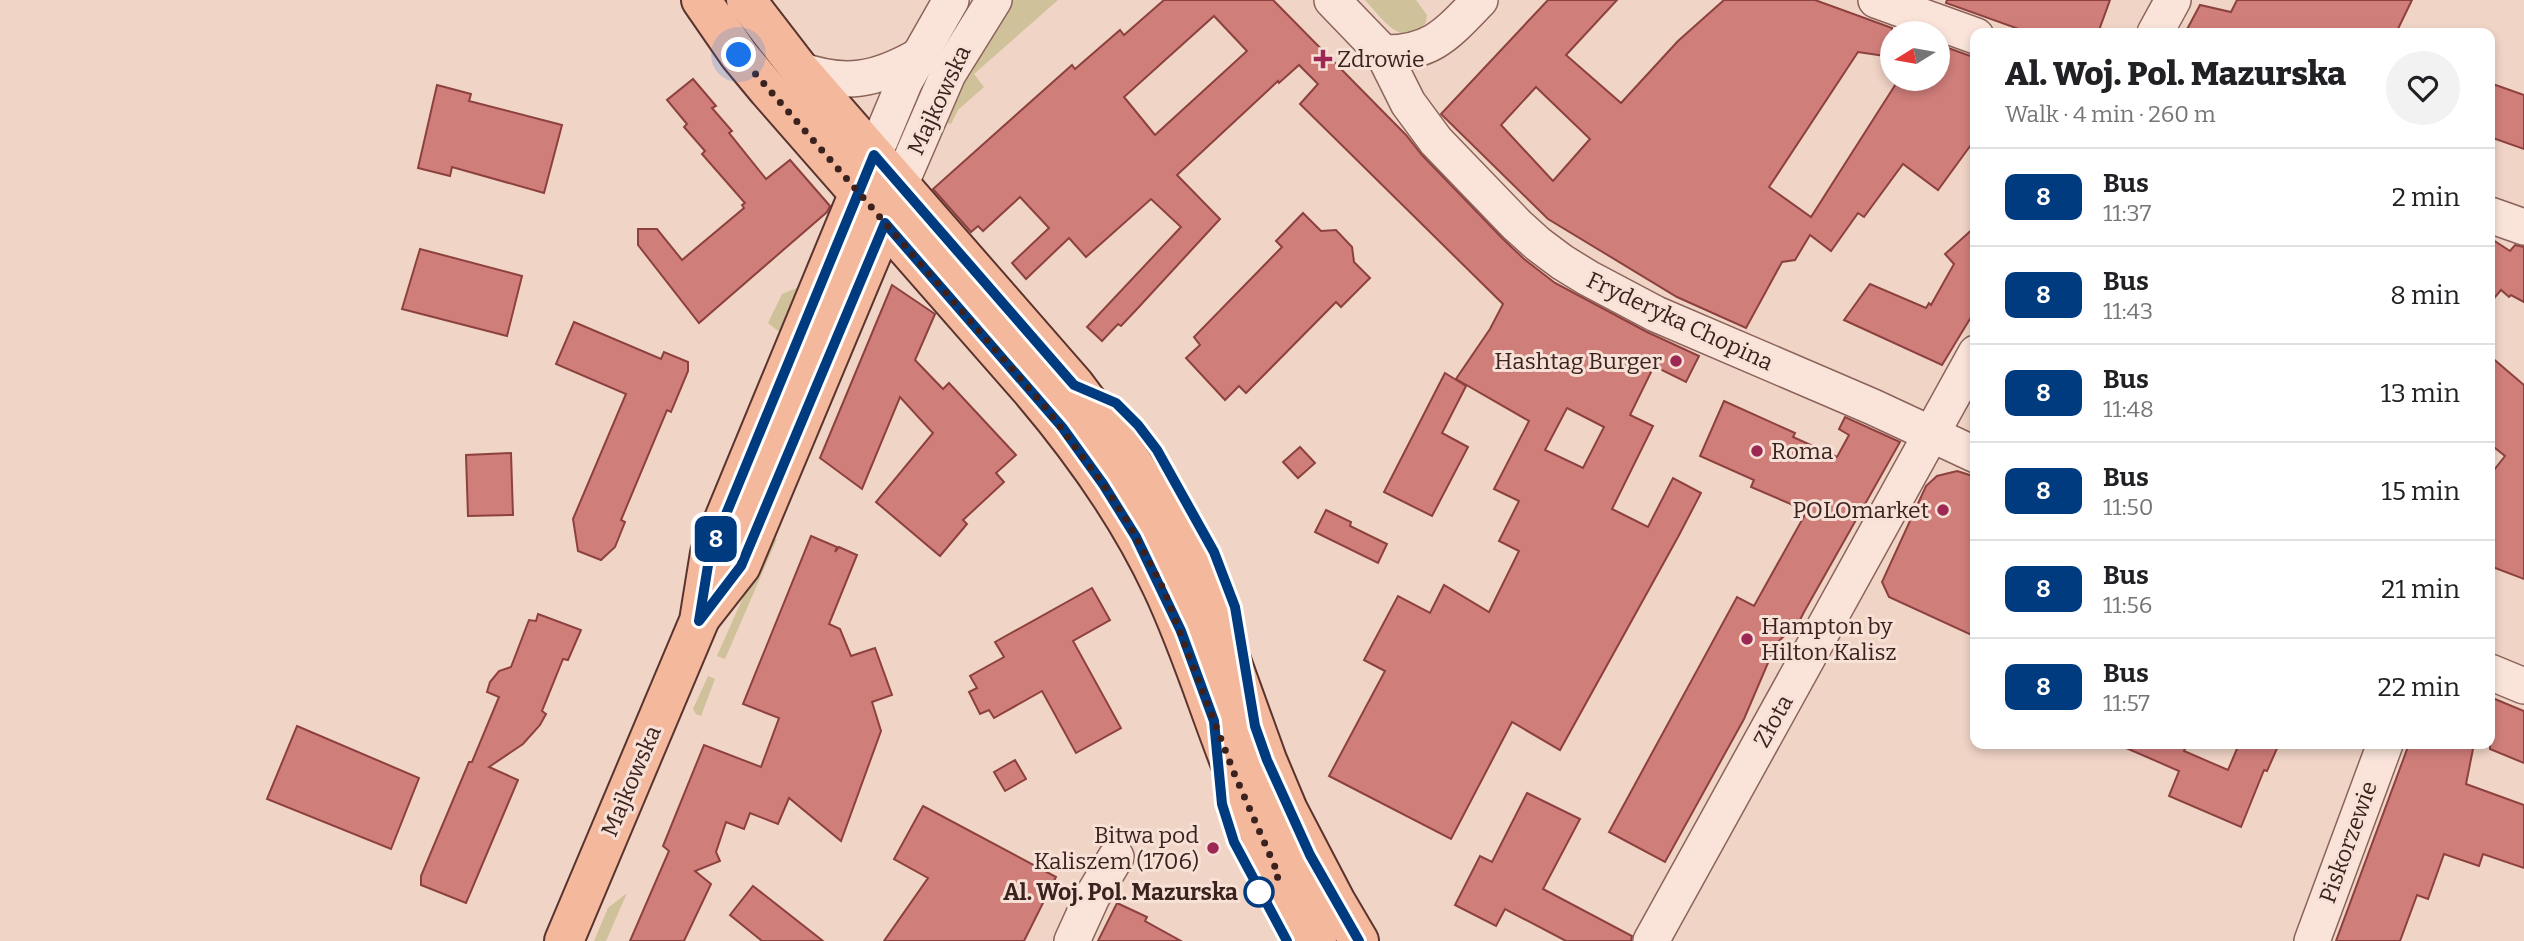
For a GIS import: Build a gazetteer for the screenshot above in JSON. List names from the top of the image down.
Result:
{
  "streets": {
    "main road": ["Majkowska"],
    "street": ["Fryderyka Chopina", "Złota", "Piskorzewie"]
  },
  "crossings": [
    ["Fryderyka Chopina", "Złota"]
  ],
  "places": {
    "health": ["Zdrowie"],
    "other": [
      "Hashtag Burger",
      "Roma",
      "POLOmarket",
      "Hampton by Hilton Kalisz",
      "Bitwa pod Kaliszem (1706)",
      "Al. Woj. Pol. Mazurska"
    ]
  },
  "lines": ["bus line 8"],
  "north": "left",
  "page": {
    "on_map": "8",
    "heading": ["Al. Woj. Pol. Mazurska", "Walk · 4 min · 260 m"],
    "list": [
      {
        "mark": "8",
        "name": "Bus",
        "note": "11:37",
        "value": "2 min"
      },
      {
        "mark": "8",
        "name": "Bus",
        "note": "11:43",
        "value": "8 min"
      },
      {
        "mark": "8",
        "name": "Bus",
        "note": "11:48",
        "value": "13 min"
      },
      {
        "mark": "8",
        "name": "Bus",
        "note": "11:50",
        "value": "15 min"
      },
      {
        "mark": "8",
        "name": "Bus",
        "note": "11:56",
        "value": "21 min"
      },
      {
        "mark": "8",
        "name": "Bus",
        "note": "11:57",
        "value": "22 min"
      }
    ]
  }
}
